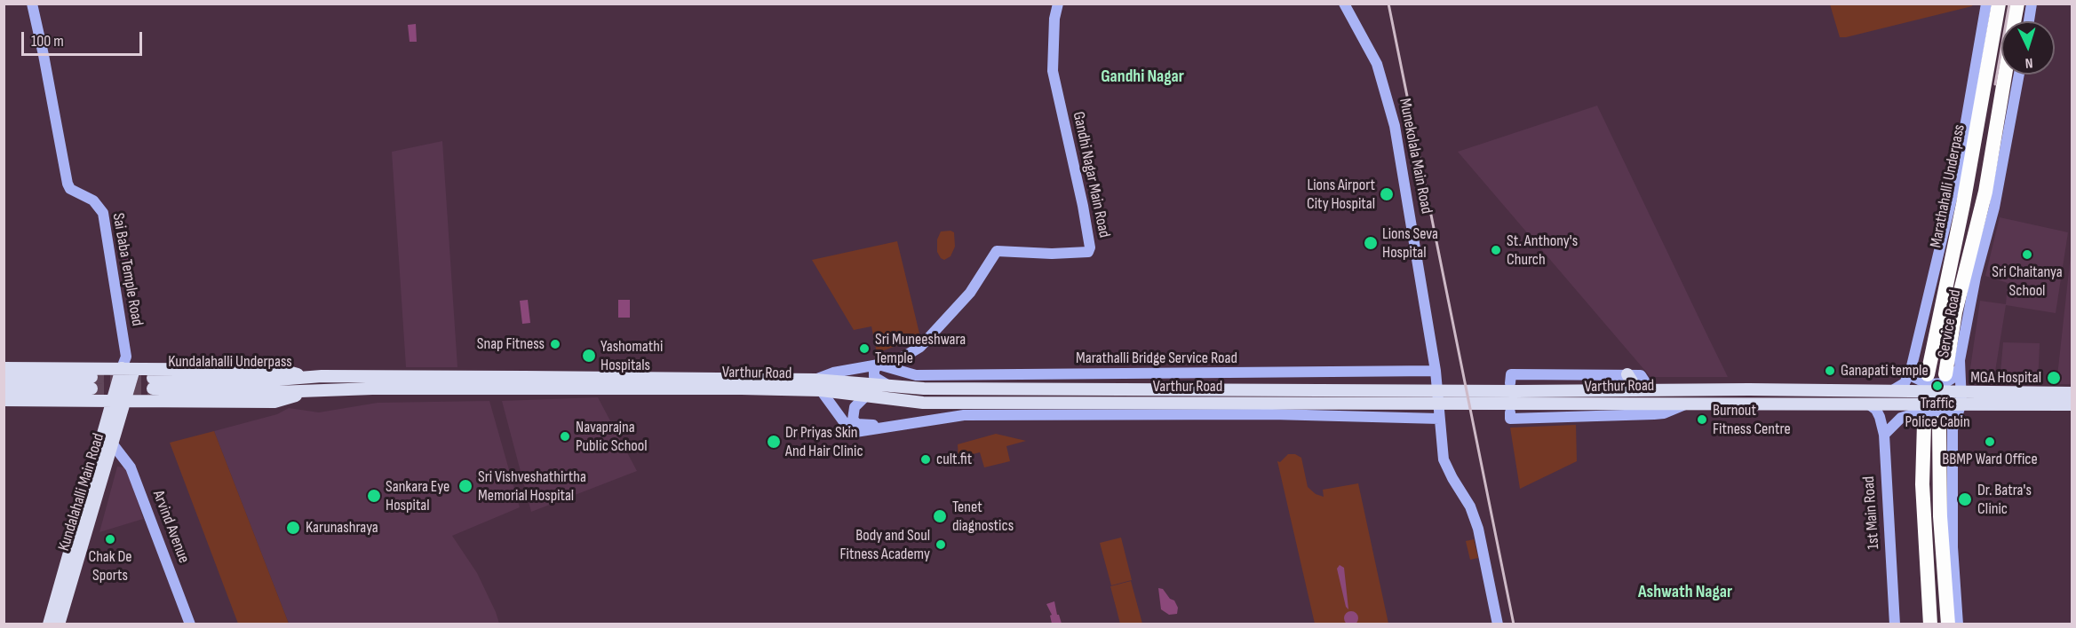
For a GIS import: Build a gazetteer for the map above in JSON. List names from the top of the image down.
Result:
{
  "streets": {
    "highway": ["Marathahalli Underpass"],
    "main road": ["Kundalahalli Underpass", "Varthur Road", "Kundalahalli Main Road"],
    "street": [
      "Munekolala Main Road",
      "Gandhi Nagar Main Road",
      "Sai Baba Temple Road",
      "Service Road",
      "Marathalli Bridge Service Road",
      "1st Main Road",
      "Arvind Avenue"
    ]
  },
  "crossings": [
    ["Munekolala Main Road", "Marathalli Bridge Service Road"],
    ["Gandhi Nagar Main Road", "Marathalli Bridge Service Road"],
    ["Sai Baba Temple Road", "Kundalahalli Main Road"],
    ["Service Road", "Varthur Road"],
    ["Marathalli Bridge Service Road", "Varthur Road"],
    ["Kundalahalli Underpass", "Varthur Road"],
    ["Varthur Road", "1st Main Road"],
    ["Kundalahalli Main Road", "Arvind Avenue"]
  ],
  "districts": ["Gandhi Nagar", "Ashwath Nagar"],
  "places": [
    "Lions Airport City Hospital",
    "Lions Seva Hospital",
    "St. Anthony's Church",
    "Sri Chaitanya School",
    "Snap Fitness",
    "Sri Muneeshwara Temple",
    "Yashomathi Hospitals",
    "Ganapati temple",
    "MGA Hospital",
    "Traffic Police Cabin",
    "Burnout Fitness Centre",
    "Navaprajna Public School",
    "Dr Priyas Skin And Hair Clinic",
    "BBMP Ward Office",
    "cult.fit",
    "Sri Vishveshathirtha Memorial Hospital",
    "Sankara Eye Hospital",
    "Dr. Batra's Clinic",
    "Tenet diagnostics",
    "Karunashraya",
    "Chak De Sports",
    "Body and Soul Fitness Academy"
  ],
  "scale_bar": "100 m",
  "north": "bottom"
}
